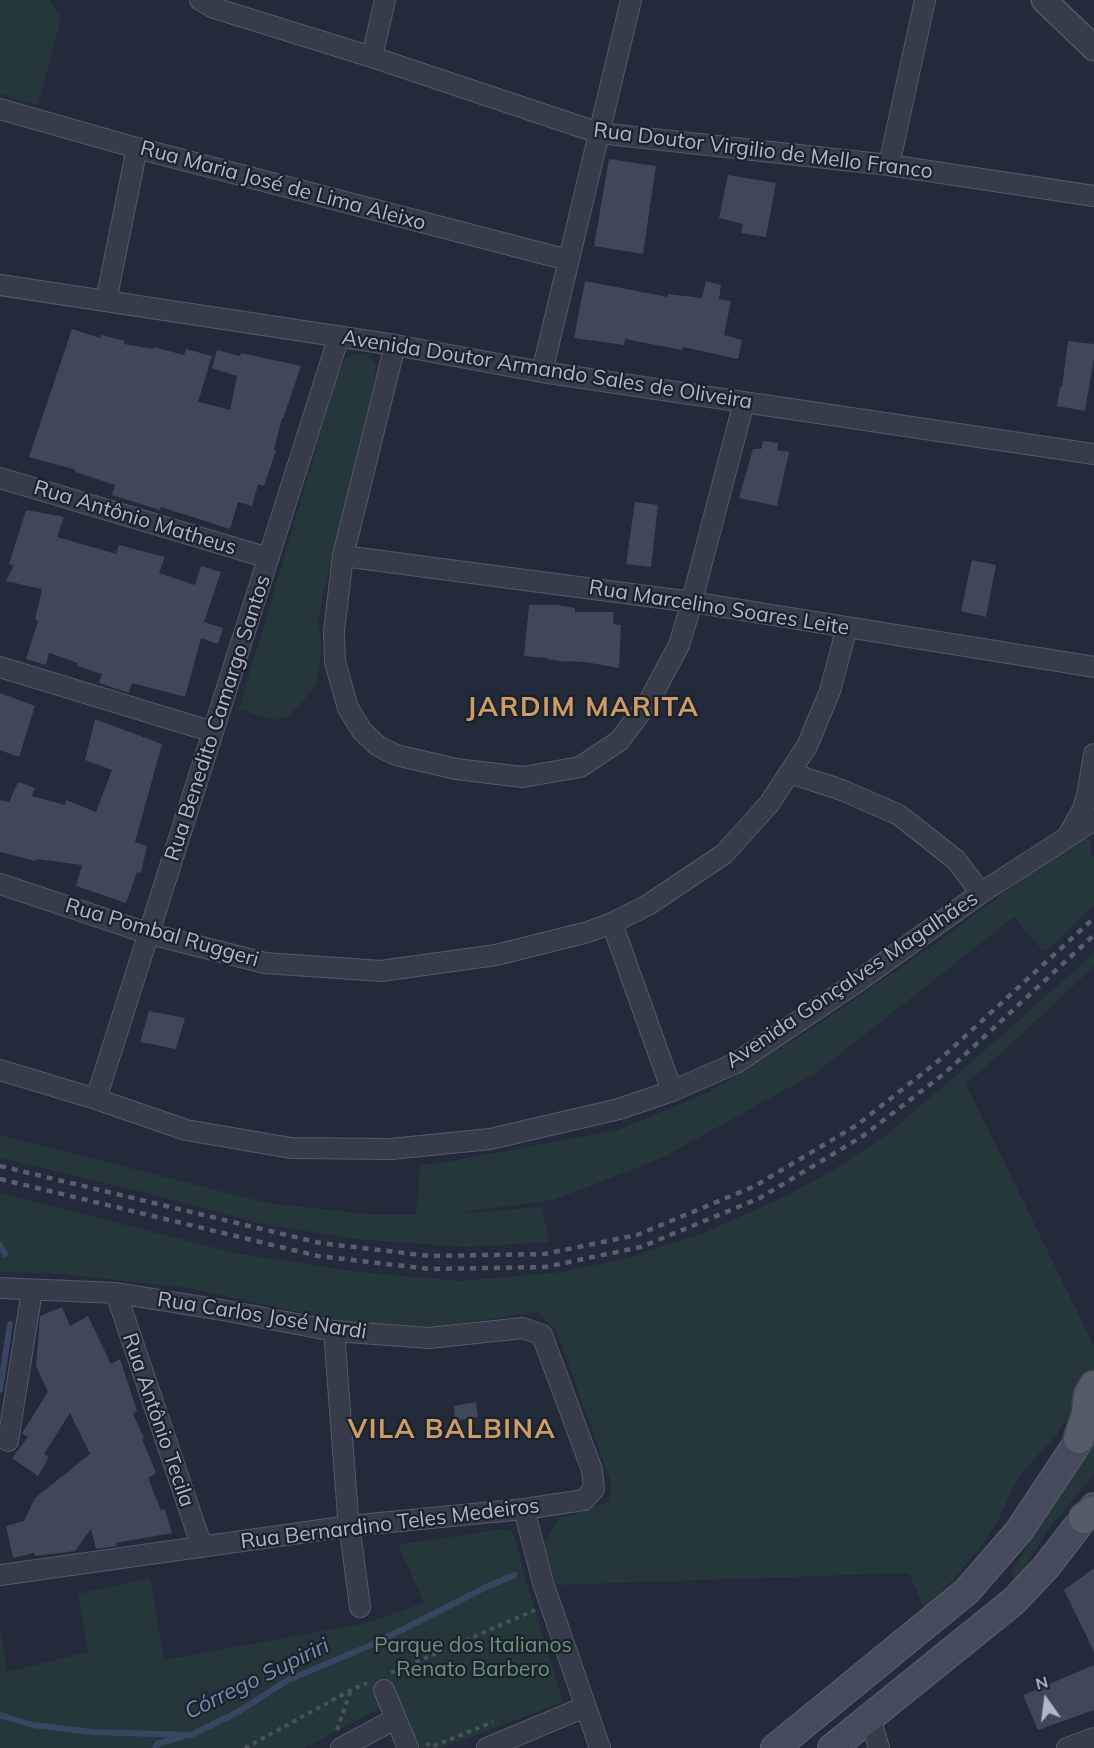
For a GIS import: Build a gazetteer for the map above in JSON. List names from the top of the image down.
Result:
{
  "streets": {
    "street": [
      "Rua Doutor Virgilio de Mello Franco",
      "Rua Maria José de Lima Aleixo",
      "Avenida Doutor Armando Sales de Oliveira",
      "Rua Antônio Matheus",
      "Rua Marcelino Soares Leite",
      "Rua Benedito Camargo Santos",
      "Rua Pombal Ruggeri",
      "Avenida Gonçalves Magalhães",
      "Rua Carlos José Nardi",
      "Rua Antônio Tecila",
      "Rua Bernardino Teles Medeiros"
    ]
  },
  "crossings": [
    ["Avenida Doutor Armando Sales de Oliveira", "Rua Benedito Camargo Santos"],
    ["Rua Antônio Matheus", "Rua Benedito Camargo Santos"],
    ["Rua Marcelino Soares Leite", "Rua Pombal Ruggeri"],
    ["Rua Benedito Camargo Santos", "Rua Pombal Ruggeri"],
    ["Rua Benedito Camargo Santos", "Avenida Gonçalves Magalhães"],
    ["Rua Carlos José Nardi", "Rua Antônio Tecila"],
    ["Rua Carlos José Nardi", "Rua Bernardino Teles Medeiros"],
    ["Rua Antônio Tecila", "Rua Bernardino Teles Medeiros"]
  ],
  "districts": ["JARDIM MARITA", "VILA BALBINA"],
  "water": ["Córrego Supiriri"],
  "parks": ["Parque dos Italianos Renato Barbero"],
  "north": "top"
}
